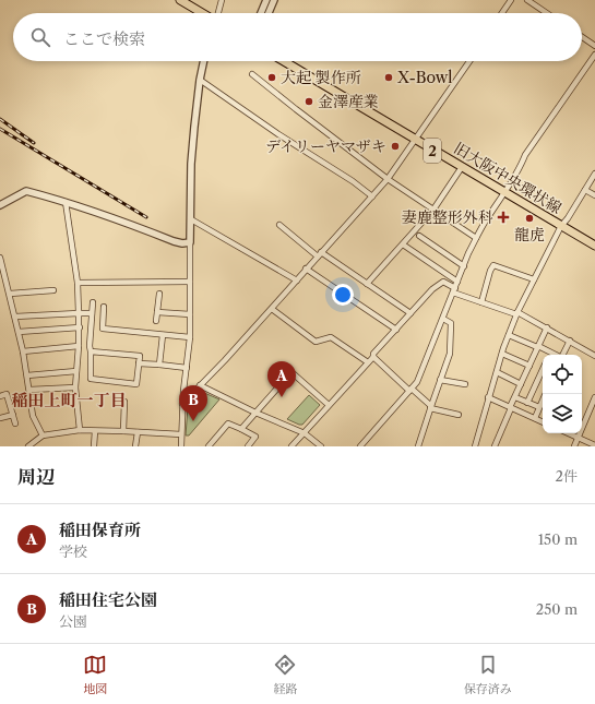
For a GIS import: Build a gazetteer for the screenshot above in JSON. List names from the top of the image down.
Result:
{
  "streets": {
    "main road": ["2", "旧大阪中央環状線"]
  },
  "districts": ["稲田上町一丁目"],
  "places": {
    "other": [
      "大起 製作所",
      "X-Bowl",
      "金澤産業",
      "デイリーヤマザキ",
      "龍虎"
    ],
    "health": ["妻鹿整形外科"]
  },
  "page": {
    "search": "ここで検索",
    "pins": ["A", "B"],
    "heading": ["周辺", "2件"],
    "list": [
      {
        "mark": "A",
        "name": "稲田保育所",
        "note": "学校",
        "value": "150 m"
      },
      {
        "mark": "B",
        "name": "稲田住宅公園",
        "note": "公園",
        "value": "250 m"
      }
    ],
    "nav": ["地図", "経路", "保存済み"]
  }
}
